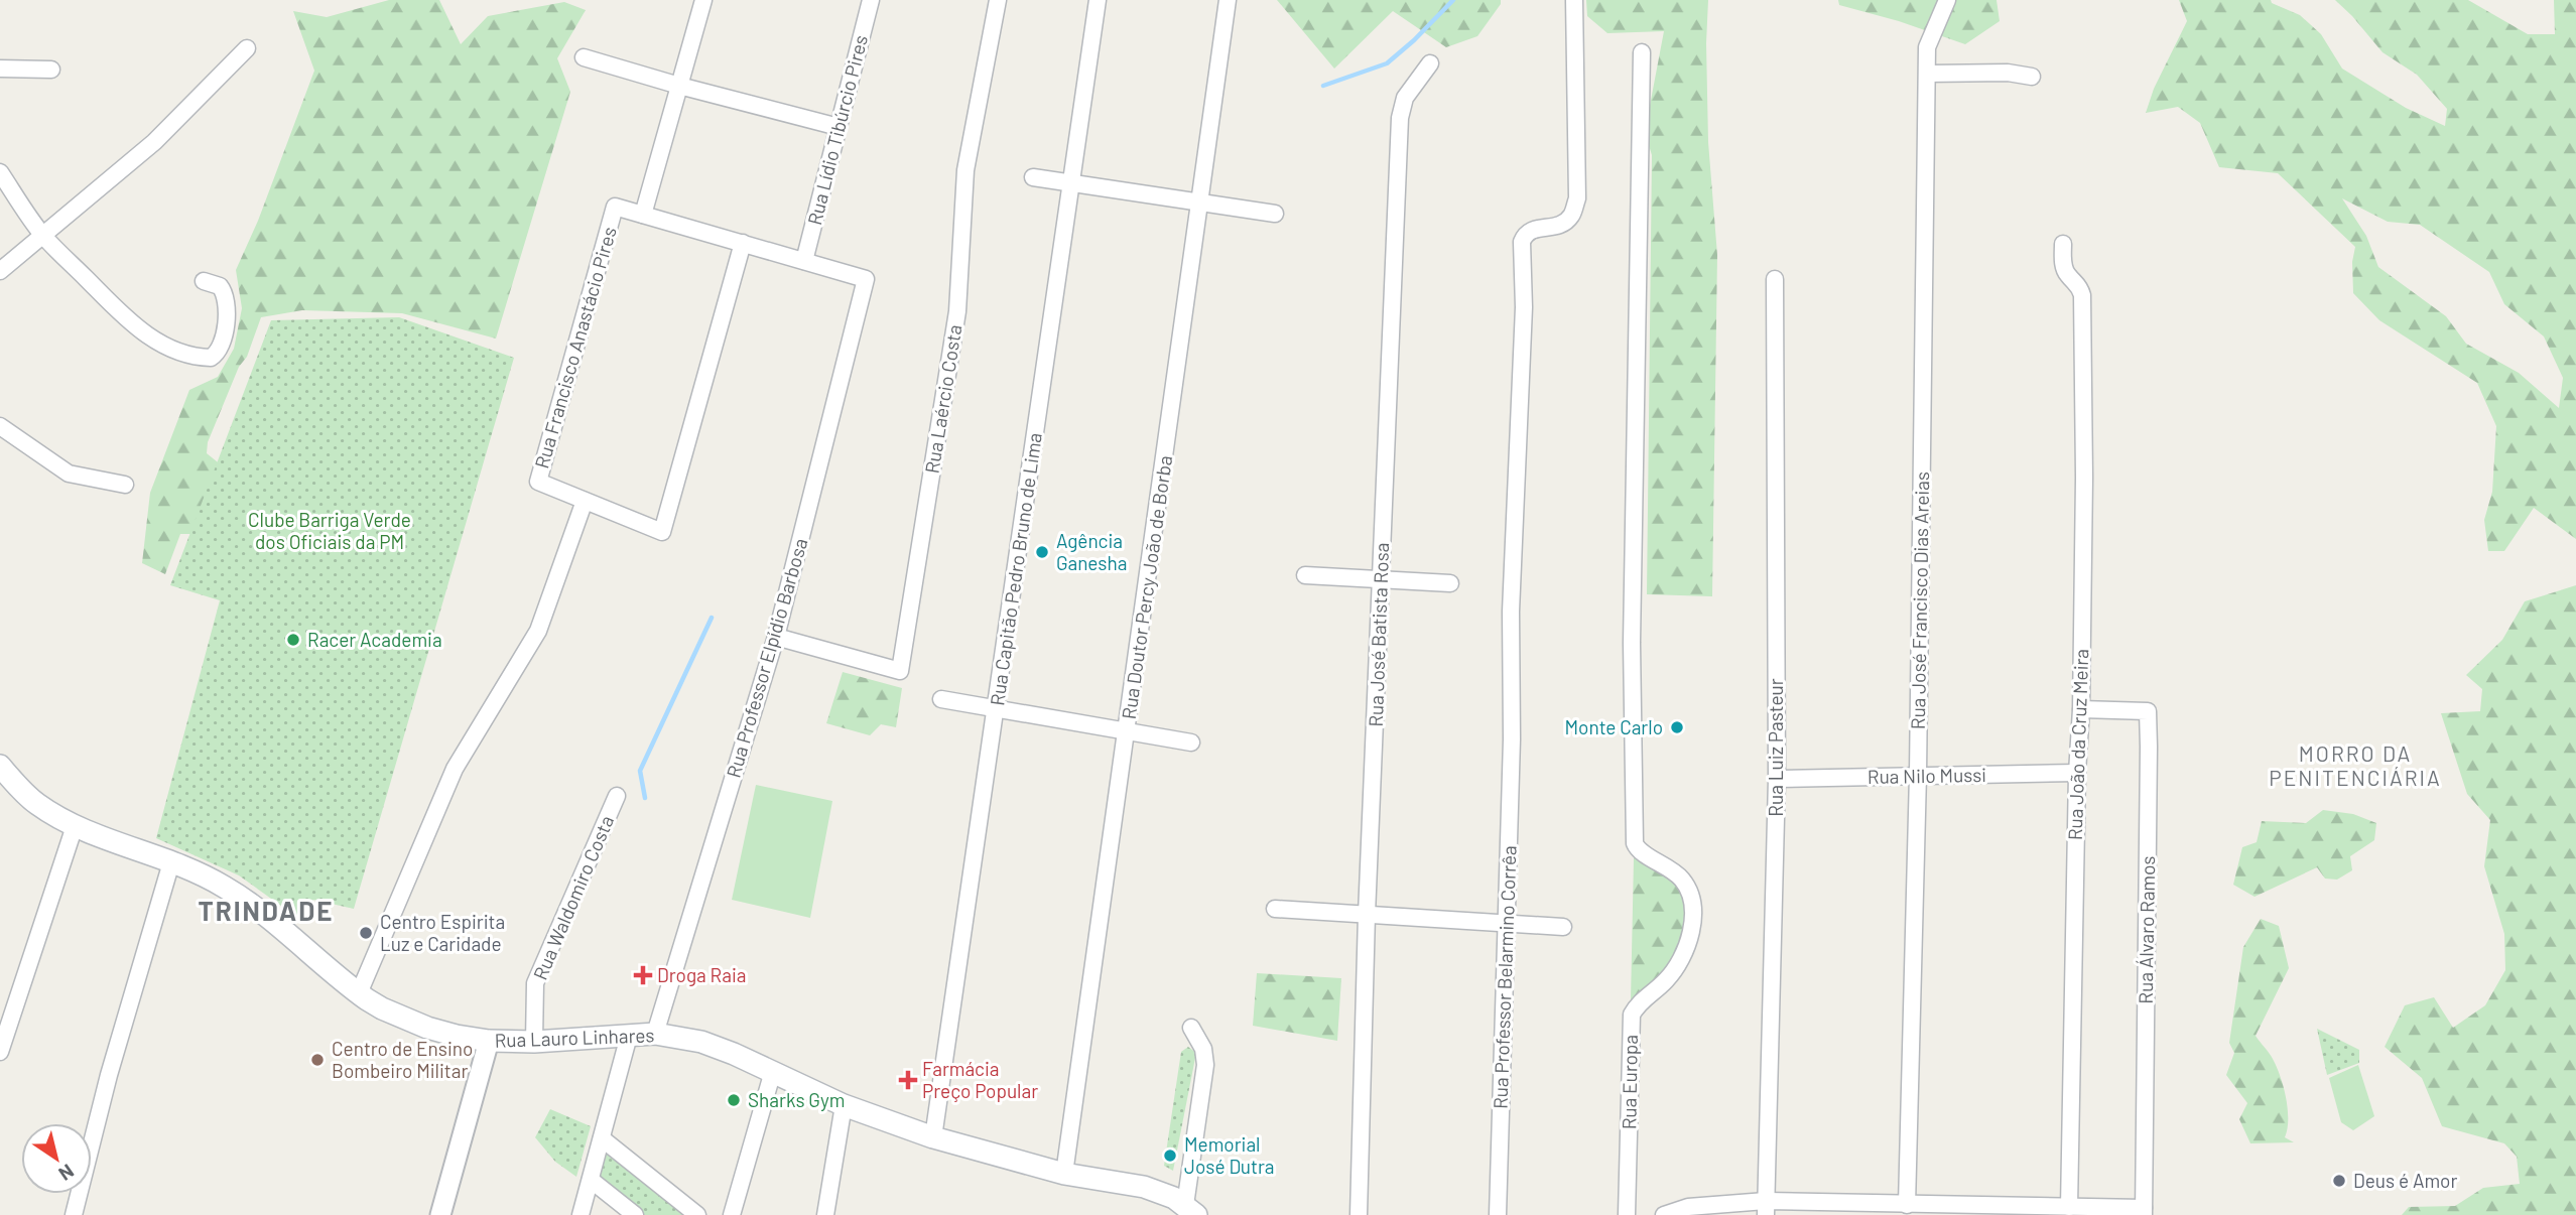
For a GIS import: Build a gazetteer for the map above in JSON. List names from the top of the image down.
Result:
{
  "streets": {
    "main road": ["Rua Lauro Linhares"],
    "street": [
      "Rua Lídio Tibúrcio Pires",
      "Rua Francisco Anastácio Pires",
      "Rua Laércio Costa",
      "Rua Capitão Pedro Bruno de Lima",
      "Rua Doutor Percy João de Borba",
      "Rua José Francisco Dias Areias",
      "Rua José Batista Rosa",
      "Rua Professor Elpídio Barbosa",
      "Rua João da Cruz Meira",
      "Rua Luiz Pasteur",
      "Rua Nilo Mussi",
      "Rua Waldomiro Costa",
      "Rua Álvaro Ramos",
      "Rua Professor Belarmino Corrêa",
      "Rua Europa"
    ]
  },
  "crossings": [
    ["Rua Lídio Tibúrcio Pires", "Rua Professor Elpídio Barbosa"],
    ["Rua Laércio Costa", "Rua Professor Elpídio Barbosa"],
    ["Rua Capitão Pedro Bruno de Lima", "Rua Lauro Linhares"],
    ["Rua Doutor Percy João de Borba", "Rua Lauro Linhares"],
    ["Rua José Francisco Dias Areias", "Rua Nilo Mussi"],
    ["Rua Professor Elpídio Barbosa", "Rua Lauro Linhares"],
    ["Rua João da Cruz Meira", "Rua Nilo Mussi"],
    ["Rua João da Cruz Meira", "Rua Álvaro Ramos"],
    ["Rua Luiz Pasteur", "Rua Nilo Mussi"],
    ["Rua Waldomiro Costa", "Rua Lauro Linhares"]
  ],
  "districts": ["MORRO DA PENITENCIÁRIA", "TRINDADE"],
  "parks": ["Clube Barriga Verde dos Oficiais da PM"],
  "places": {
    "other": [
      "Agência Ganesha",
      "Racer Academia",
      "Monte Carlo",
      "Centro Espirita Luz e Caridade",
      "Centro de Ensino Bombeiro Militar",
      "Sharks Gym",
      "Memorial José Dutra",
      "Deus é Amor"
    ],
    "health": ["Droga Raia", "Farmácia Preço Popular"]
  },
  "north": "bottom right"
}
